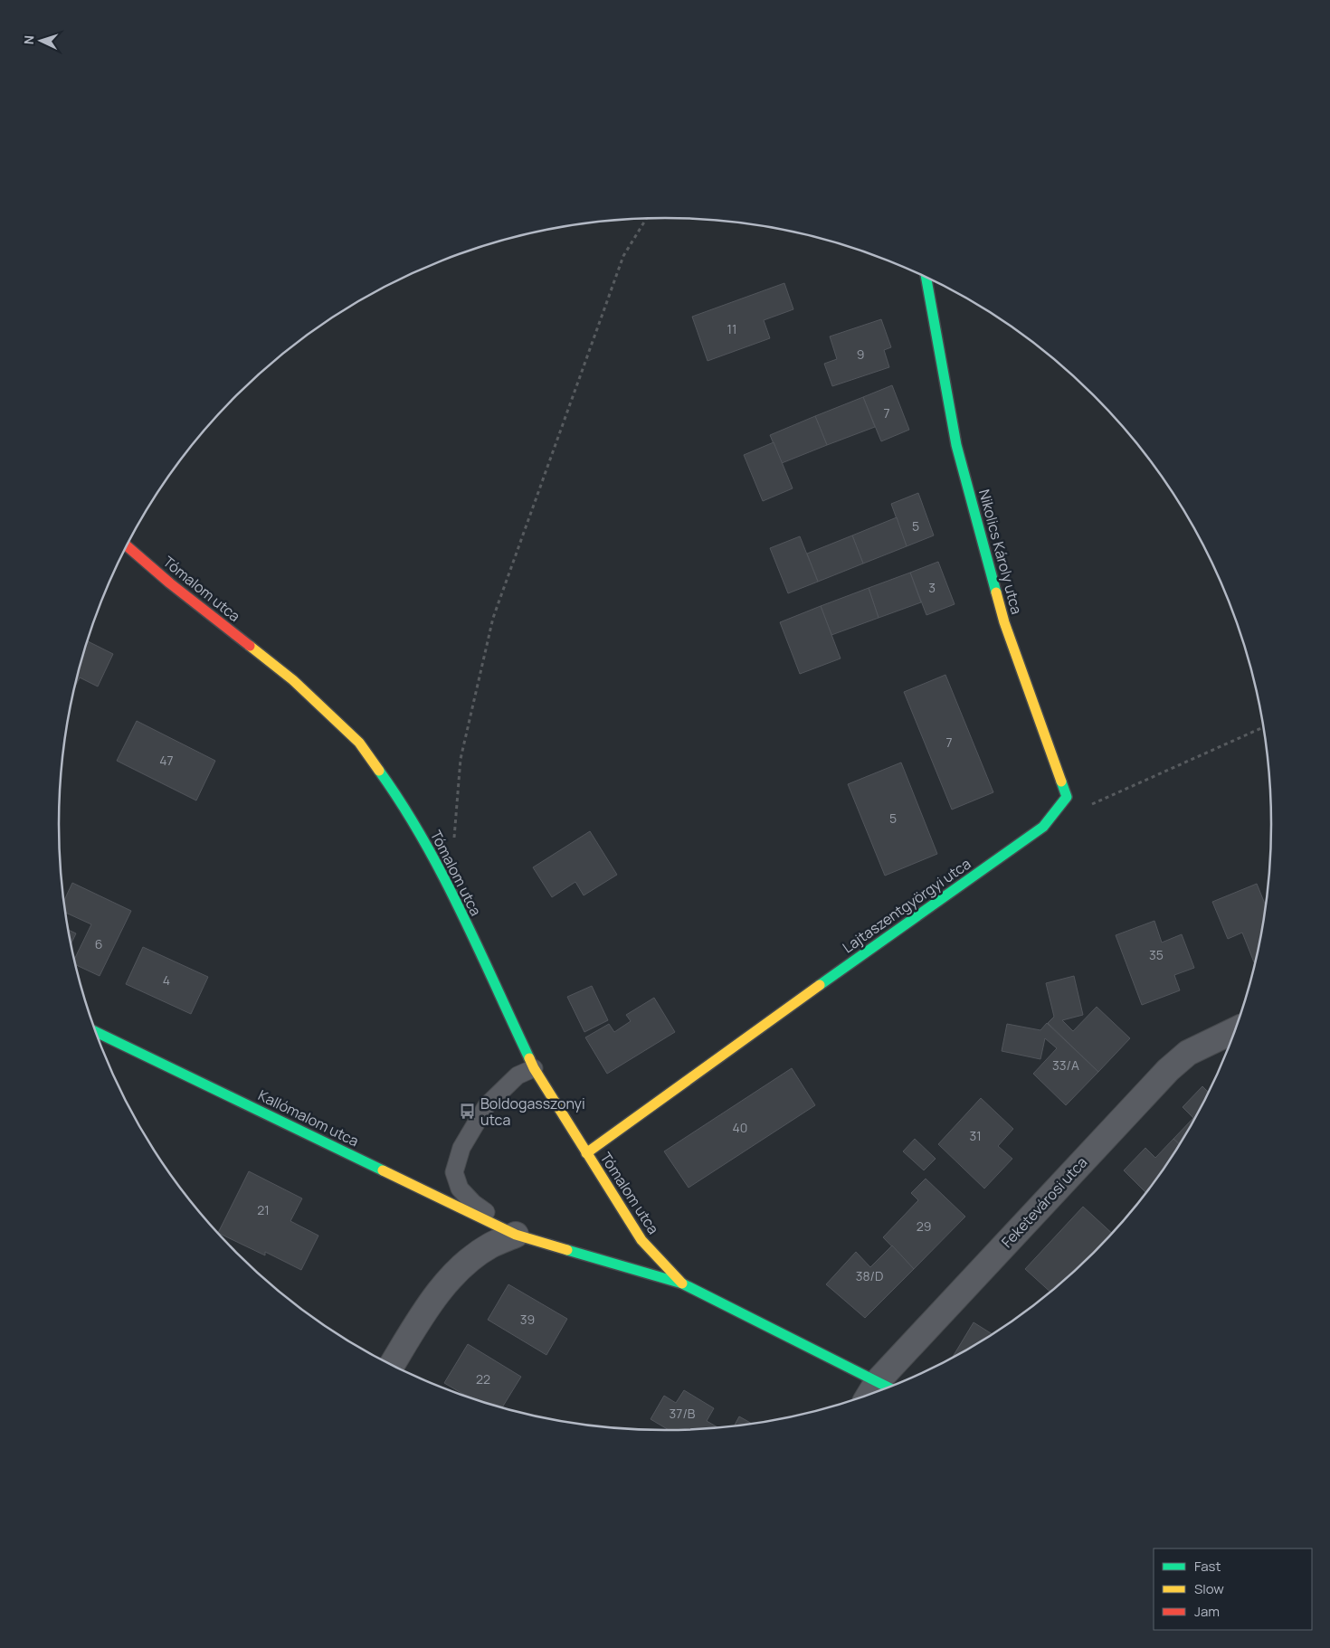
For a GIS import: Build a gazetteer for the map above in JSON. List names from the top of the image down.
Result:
{
  "streets": {
    "street": [
      "Nikolics Károly utca",
      "Tómalom utca",
      "Lajtaszentgyörgyi utca",
      "Kallómalom utca",
      "Feketevárosi utca"
    ]
  },
  "crossings": [
    ["Nikolics Károly utca", "Lajtaszentgyörgyi utca"],
    ["Tómalom utca", "Lajtaszentgyörgyi utca"],
    ["Tómalom utca", "Kallómalom utca"],
    ["Tómalom utca", "Feketevárosi utca"]
  ],
  "places": {
    "bus stop": ["Boldogasszonyi utca"]
  },
  "house_numbers": [
    "11",
    "9",
    "7",
    "5",
    "3",
    "7",
    "47",
    "5",
    "6",
    "35",
    "4",
    "33/A",
    "40",
    "31",
    "21",
    "29",
    "38/D",
    "39",
    "22",
    "37/B"
  ],
  "legend": ["Fast", "Slow", "Jam"],
  "north": "left"
}
